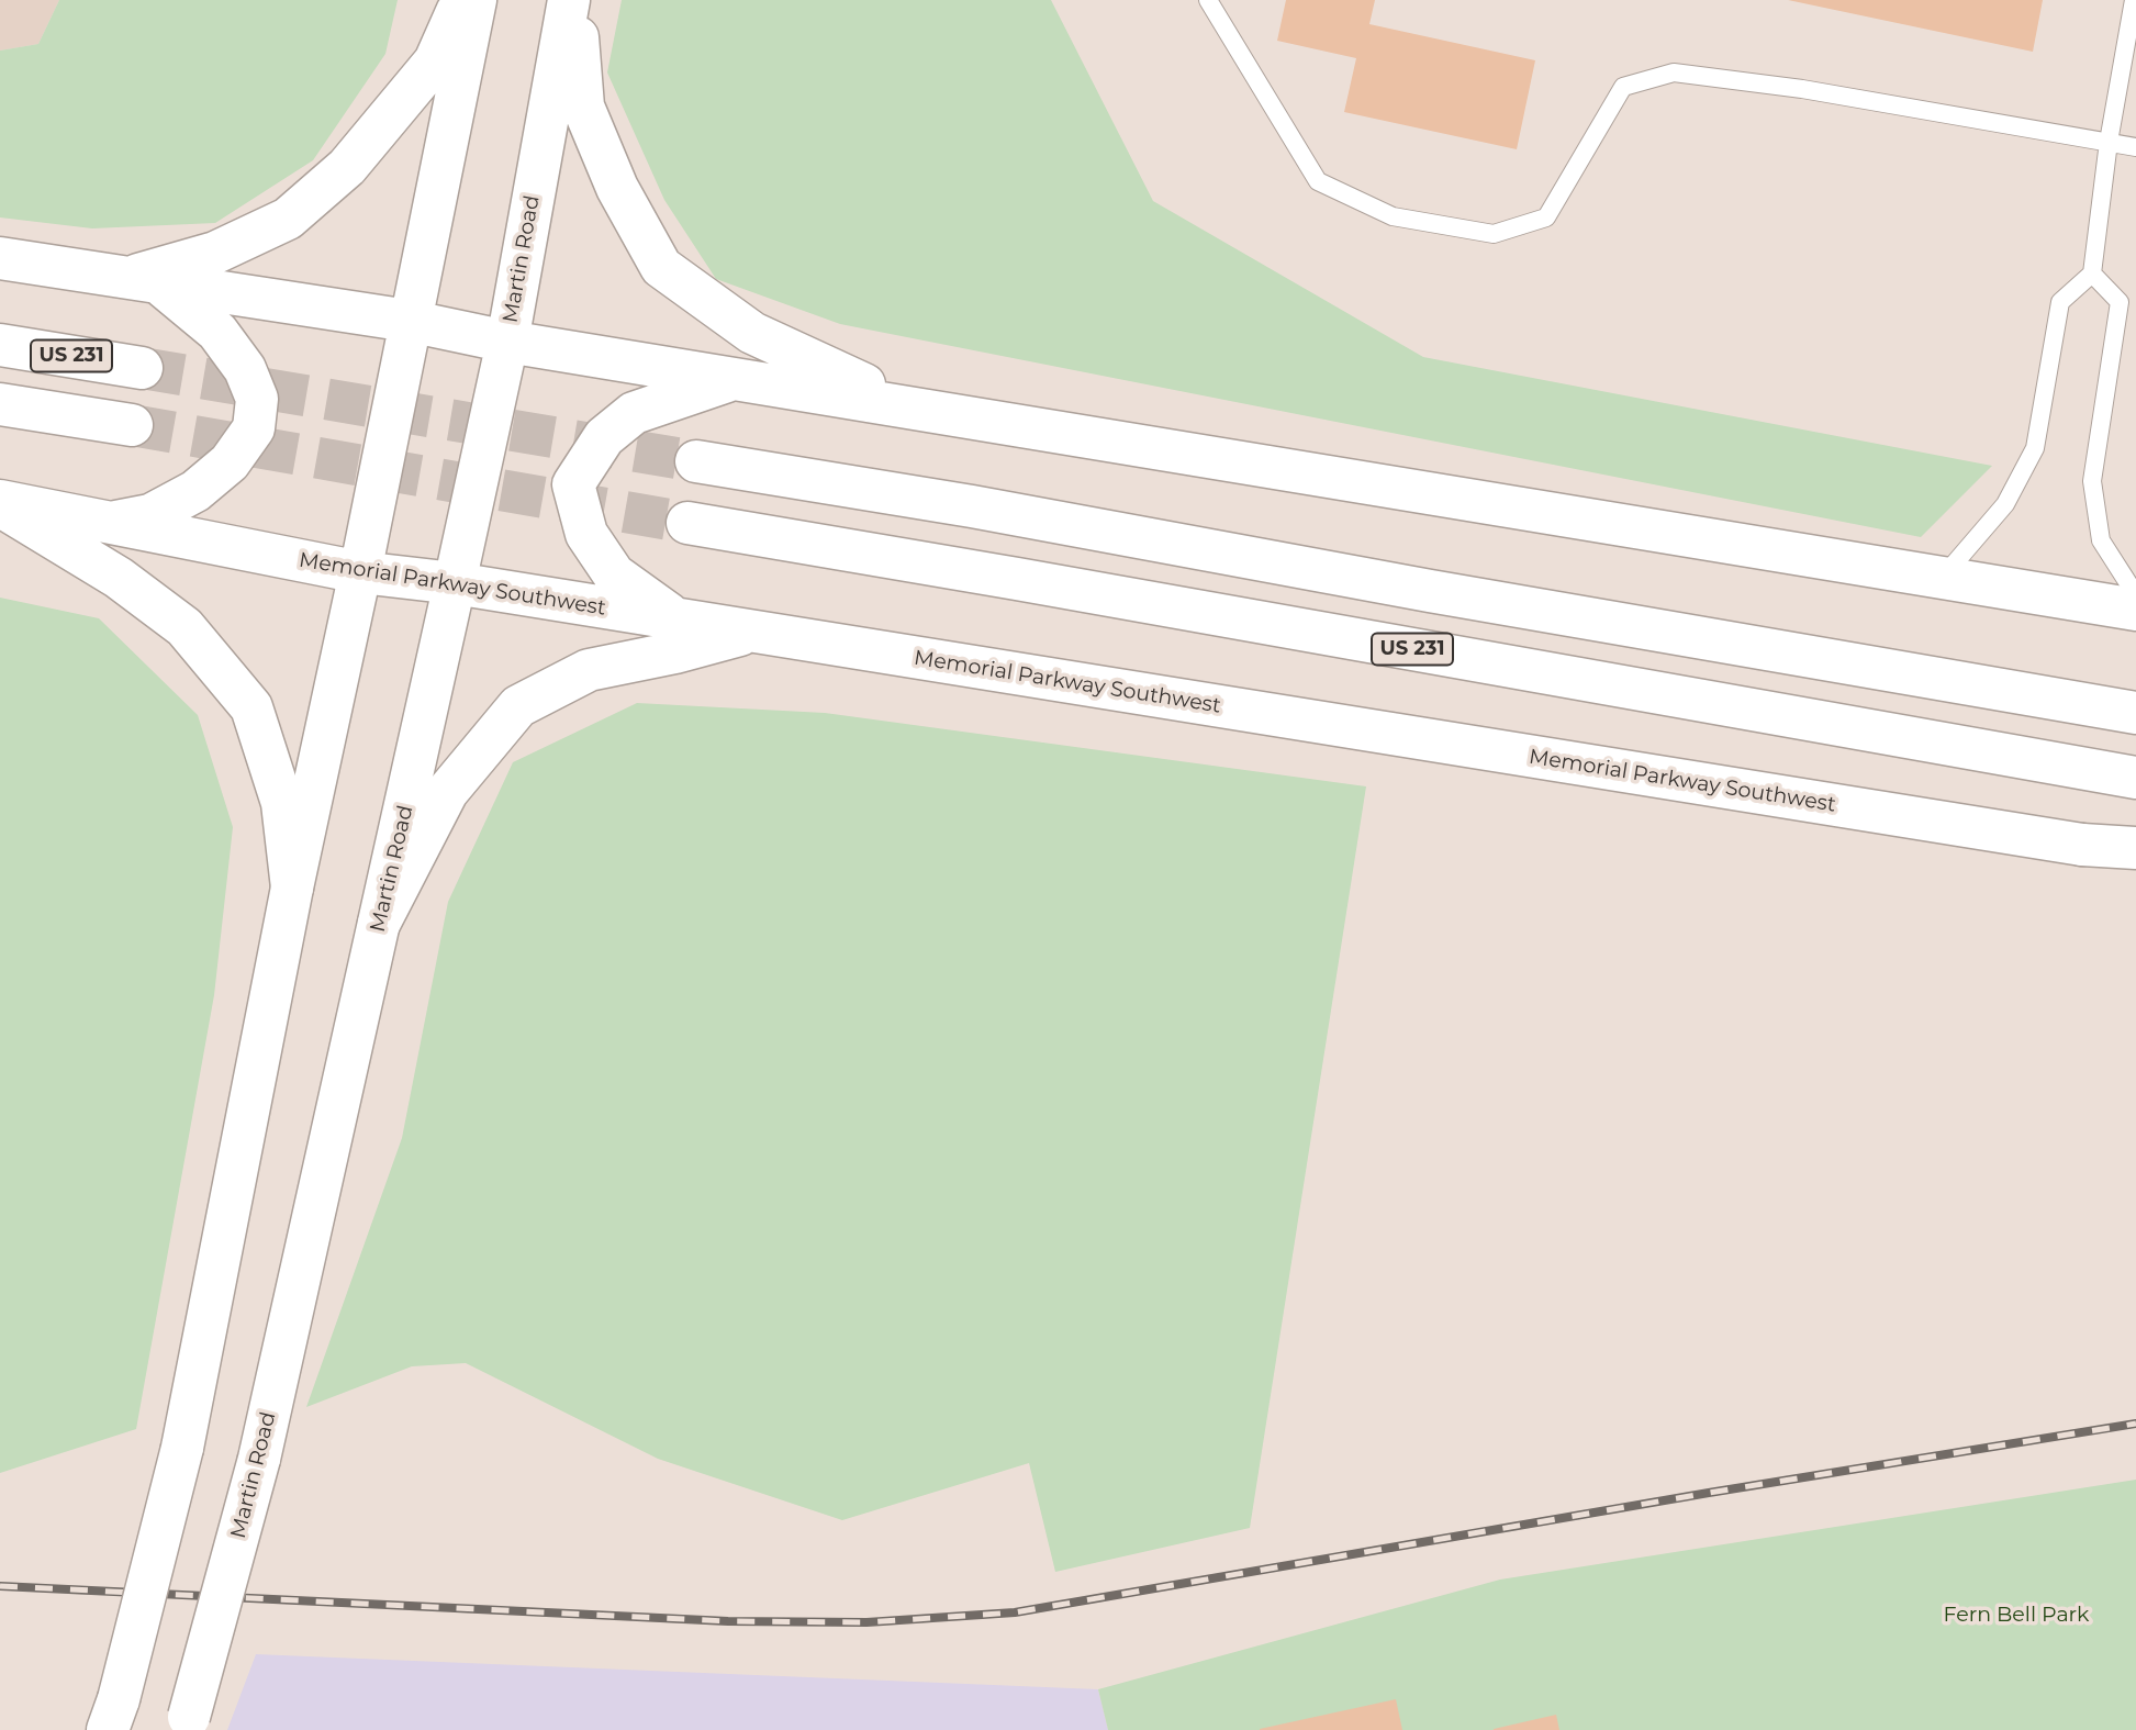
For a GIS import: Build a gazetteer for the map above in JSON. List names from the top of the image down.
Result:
{
  "streets": {
    "main road": ["Martin Road", "US 231", "Memorial Parkway Southwest"]
  },
  "crossings": [
    ["Martin Road", "Memorial Parkway Southwest"]
  ],
  "parks": ["Fern Bell Park"]
}
